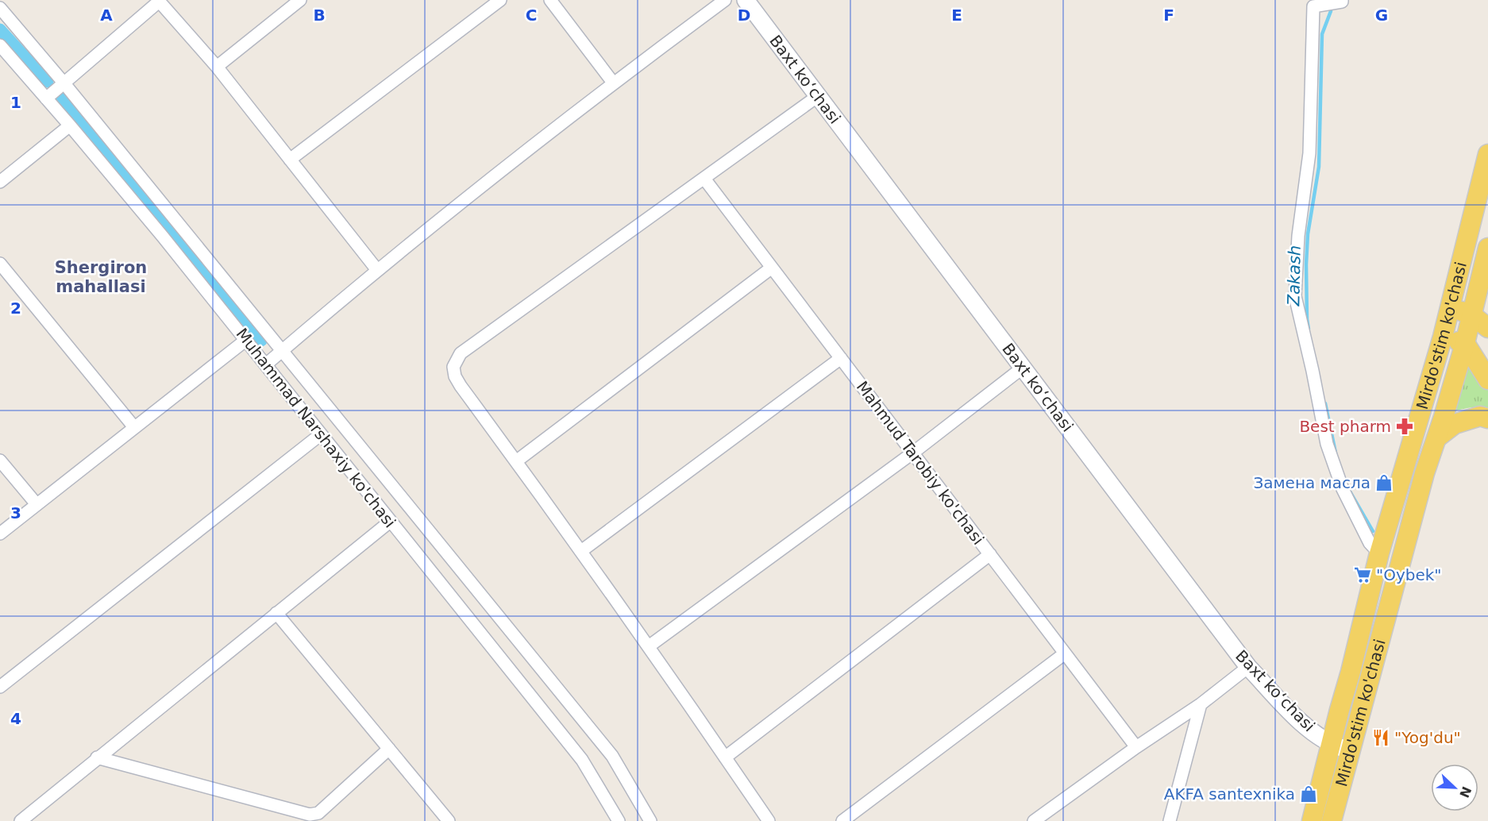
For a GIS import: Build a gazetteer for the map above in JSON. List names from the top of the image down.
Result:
{
  "streets": {
    "main road": ["Baxt koʻchasi", "Mirdo'stim ko'chasi"],
    "street": ["Muhammad Narshaxiy ko'chasi", "Mahmud Tarobiy ko'chasi"]
  },
  "crossings": [
    ["Baxt koʻchasi", "Mirdo'stim ko'chasi"]
  ],
  "districts": ["Shergiron mahallasi"],
  "water": ["Zakash"],
  "places": {
    "pharmacy": ["Best pharm"],
    "shop": ["Замена масла", "AKFA santexnika"],
    "supermarket": ["\"Oybek\""],
    "restaurant": ["\"Yog'du\""]
  },
  "north": "bottom right",
  "grid": {
    "columns": [
      "A",
      "B",
      "C",
      "D",
      "E",
      "F",
      "G"
    ],
    "rows": [
      "1",
      "2",
      "3",
      "4"
    ]
  }
}
